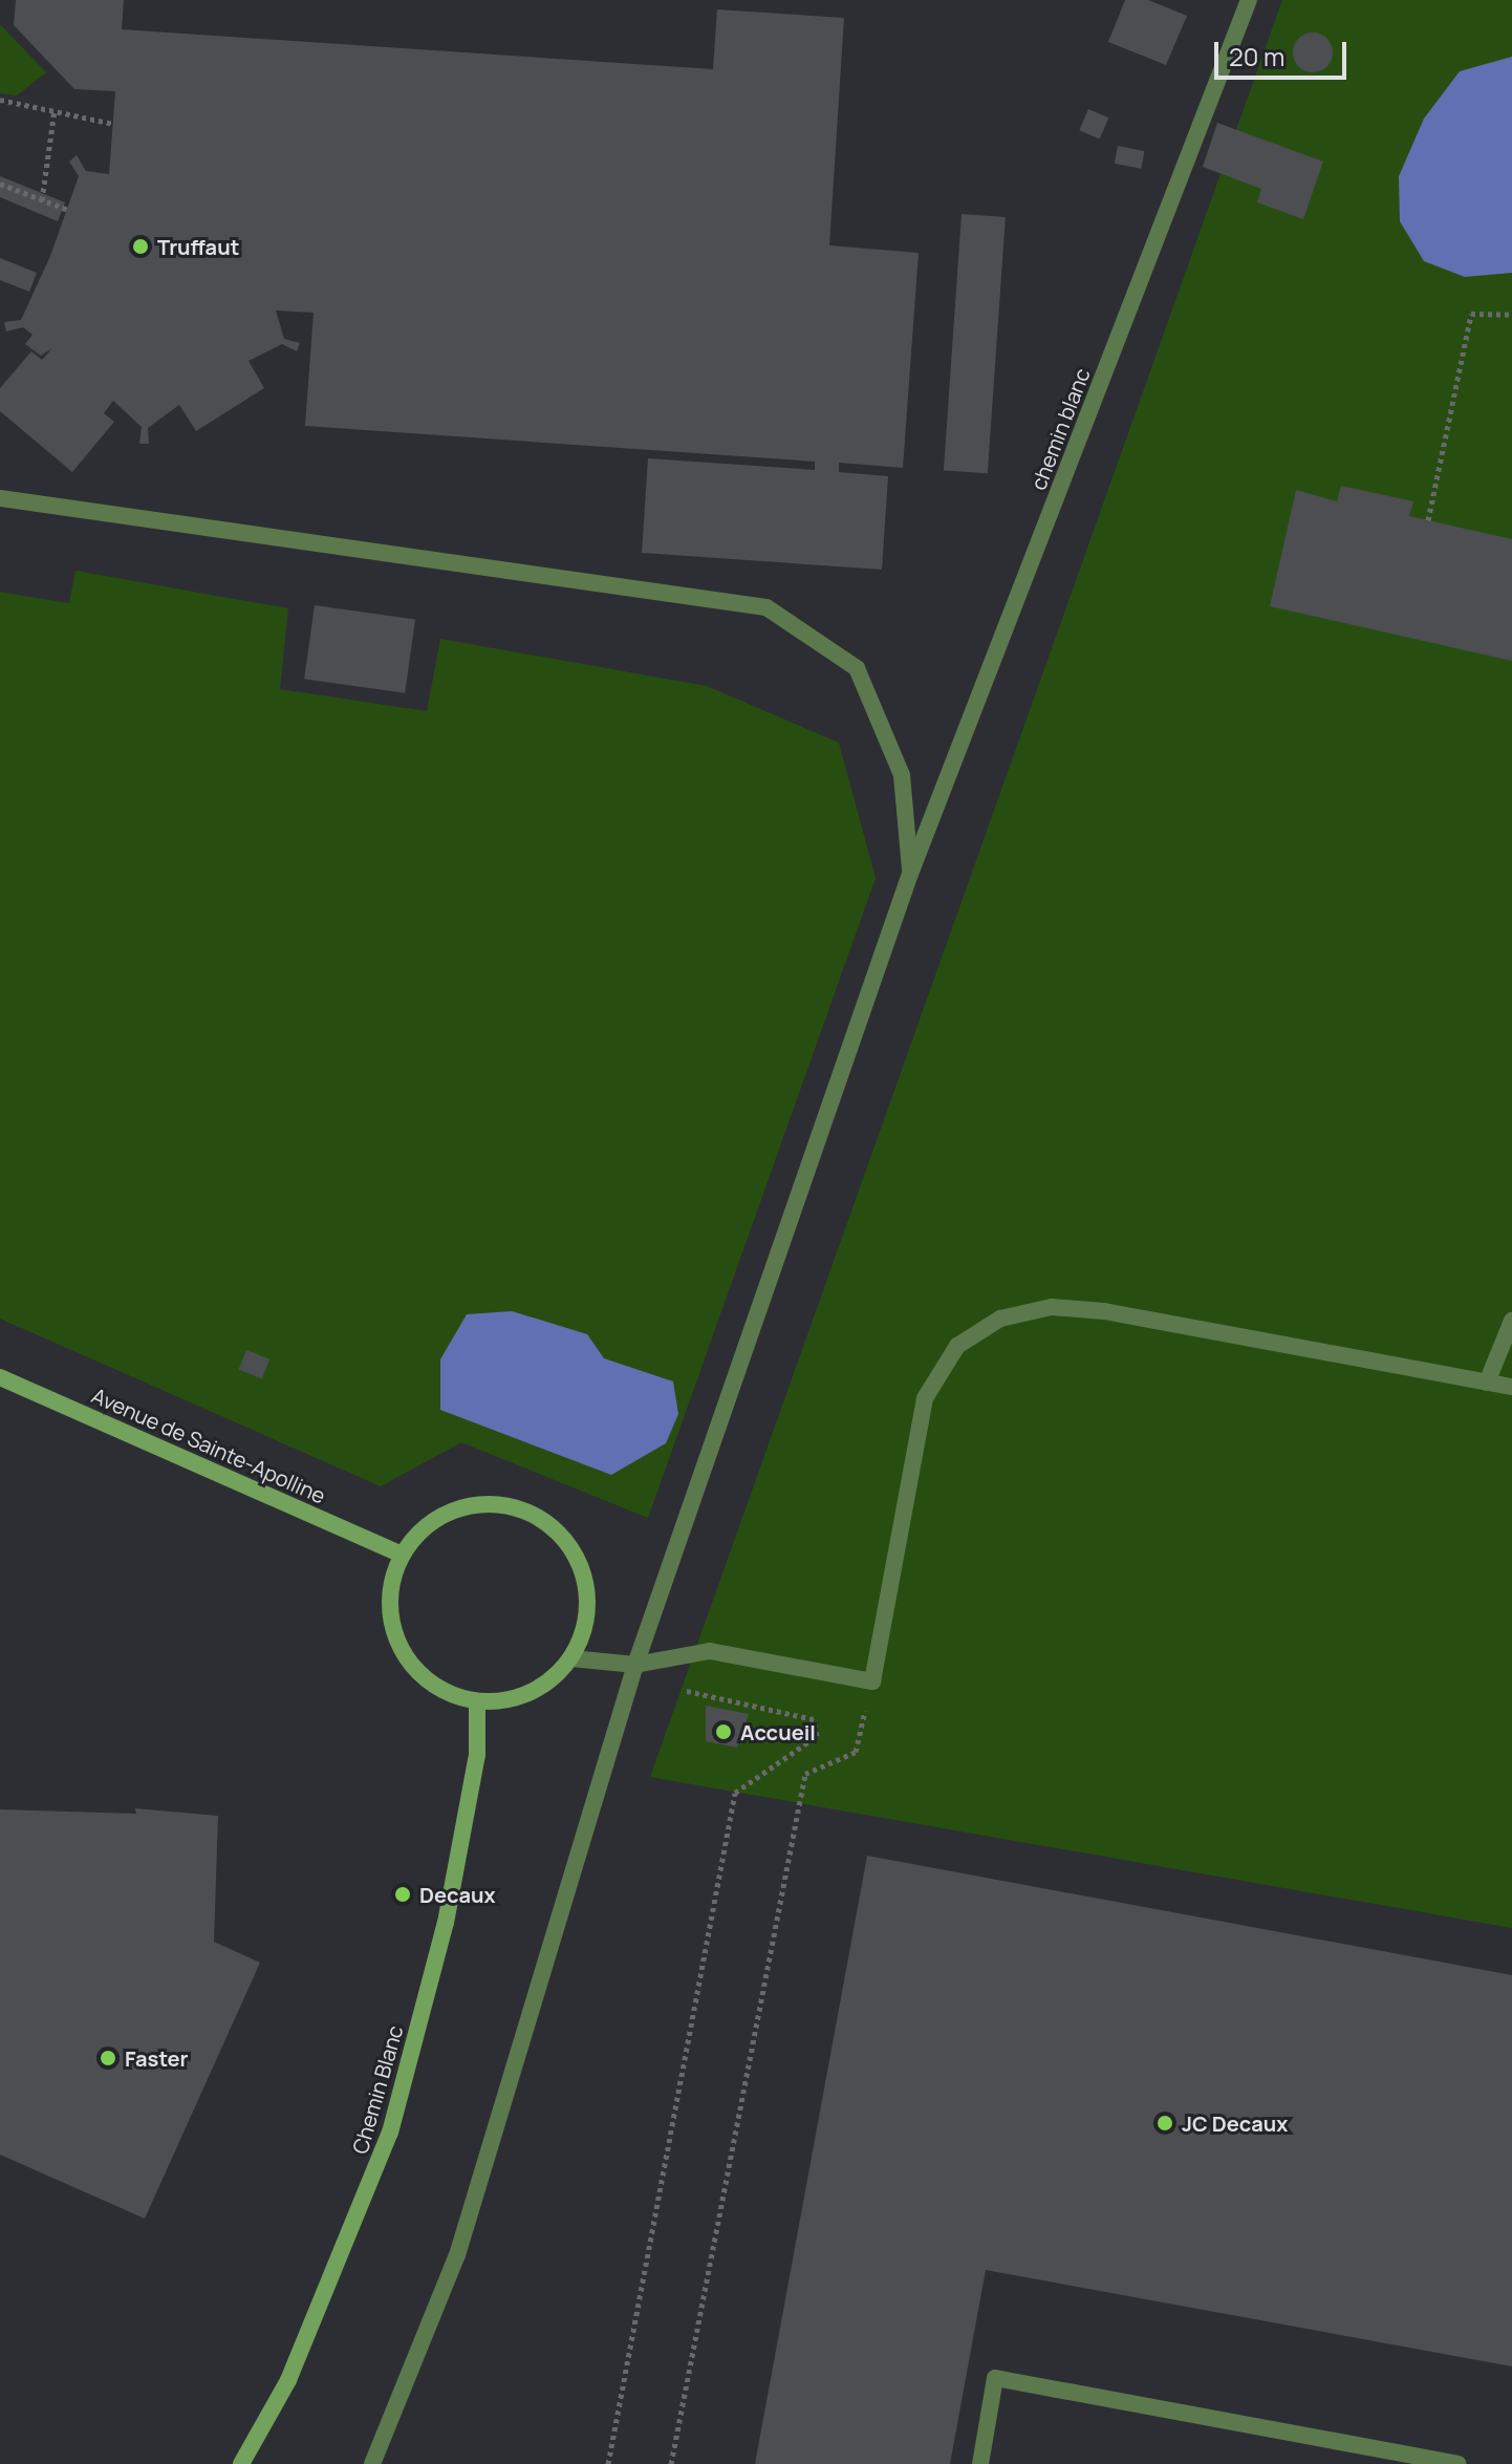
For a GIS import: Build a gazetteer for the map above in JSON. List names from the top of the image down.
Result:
{
  "streets": {
    "street": ["Avenue de Sainte-Apolline", "Chemin Blanc"],
    "lane": ["chemin blanc"]
  },
  "crossings": [
    ["Avenue de Sainte-Apolline", "Chemin Blanc"]
  ],
  "places": [
    "Truffaut",
    "Accueil",
    "Decaux",
    "Faster",
    "JC Decaux"
  ],
  "scale_bar": "20 m"
}
